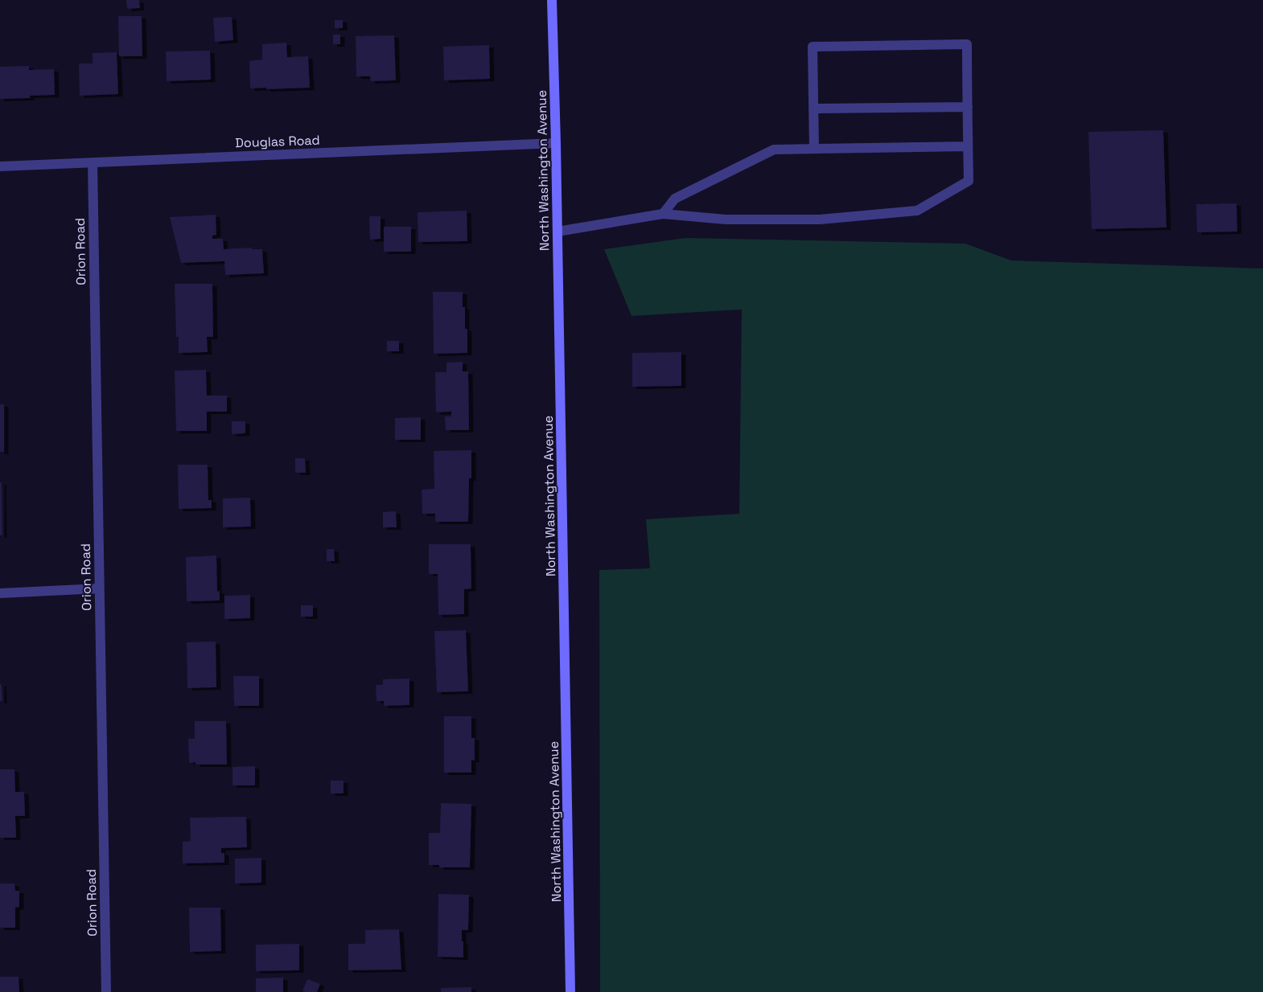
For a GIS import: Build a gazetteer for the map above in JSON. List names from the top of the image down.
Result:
{
  "streets": {
    "main road": ["North Washington Avenue"],
    "street": ["Douglas Road", "Orion Road"]
  },
  "crossings": [
    ["Douglas Road", "North Washington Avenue"],
    ["Douglas Road", "Orion Road"]
  ]
}
